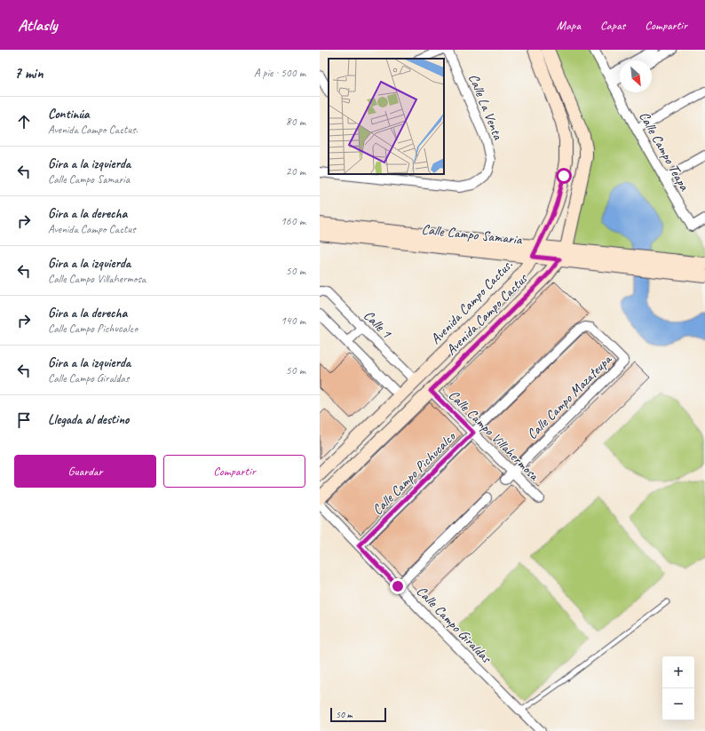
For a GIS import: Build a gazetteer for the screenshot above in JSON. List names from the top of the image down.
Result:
{
  "streets": {
    "street": [
      "Calle La Venta",
      "Calle Campo Teapa",
      "Calle Campo Samaria",
      "Avenida Campo Cactus.",
      "Avenida Campo Cactus",
      "Calle 1",
      "Calle Campo Mazateupa",
      "Calle Campo Villahermosa",
      "Calle Campo Pichucalco",
      "Calle Campo Giraldas"
    ]
  },
  "crossings": [
    ["Calle Campo Samaria", "Avenida Campo Cactus."],
    ["Calle Campo Samaria", "Avenida Campo Cactus"],
    ["Avenida Campo Cactus.", "Calle 1"],
    ["Avenida Campo Cactus", "Calle Campo Villahermosa"],
    ["Calle Campo Mazateupa", "Calle Campo Villahermosa"],
    ["Calle Campo Mazateupa", "Calle Campo Pichucalco"],
    ["Calle Campo Villahermosa", "Calle Campo Pichucalco"],
    ["Calle Campo Pichucalco", "Calle Campo Giraldas"]
  ],
  "scale_bar": "50 m",
  "north": "bottom right",
  "page": {
    "header": "Atlasly",
    "nav": ["Mapa", "Capas", "Compartir"],
    "heading": ["7 min", "A pie · 500 m"],
    "list": [
      ["Continúa", "Avenida Campo Cactus.", "80 m"],
      ["Gira a la izquierda", "Calle Campo Samaria", "20 m"],
      ["Gira a la derecha", "Avenida Campo Cactus", "160 m"],
      ["Gira a la izquierda", "Calle Campo Villahermosa", "50 m"],
      ["Gira a la derecha", "Calle Campo Pichucalco", "140 m"],
      ["Gira a la izquierda", "Calle Campo Giraldas", "50 m"],
      "Llegada al destino"
    ],
    "buttons": ["Guardar", "Compartir"],
    "map_buttons": ["+", "−"],
    "scale": "50 m"
  }
}
